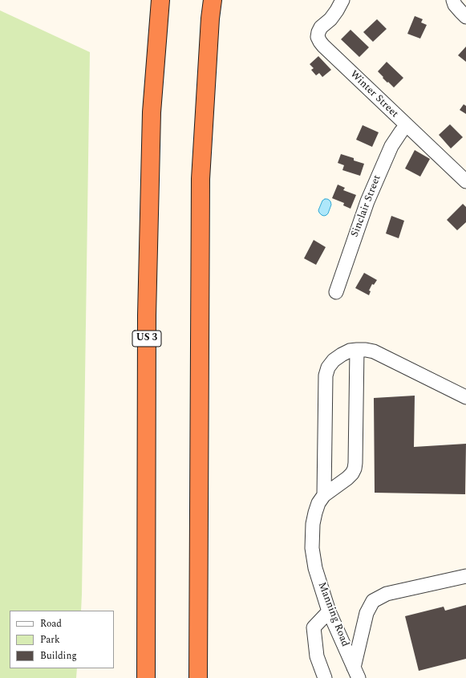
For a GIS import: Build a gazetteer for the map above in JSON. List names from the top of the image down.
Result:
{
  "streets": {
    "highway": ["US 3"],
    "street": ["Winter Street", "Sinclair Street", "Manning Road"]
  },
  "crossings": [
    ["Winter Street", "Sinclair Street"]
  ],
  "legend": ["Road", "Park", "Building"]
}
